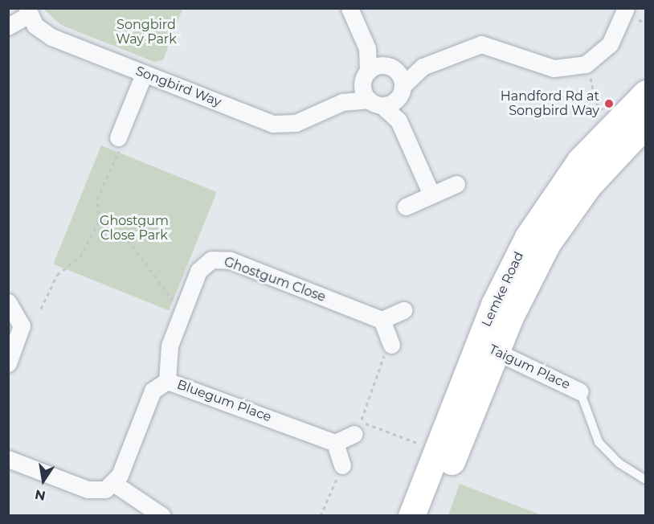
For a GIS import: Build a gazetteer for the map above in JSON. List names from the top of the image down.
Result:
{
  "streets": {
    "main road": ["Lemke Road"],
    "street": [
      "Songbird Way",
      "Ghostgum Close",
      "Taigum Place",
      "Bluegum Place"
    ]
  },
  "crossings": [
    ["Ghostgum Close", "Bluegum Place"],
    ["Lemke Road", "Taigum Place"]
  ],
  "parks": ["Songbird Way Park", "Ghostgum Close Park"],
  "places": ["Handford Rd at Songbird Way"],
  "north": "bottom"
}
